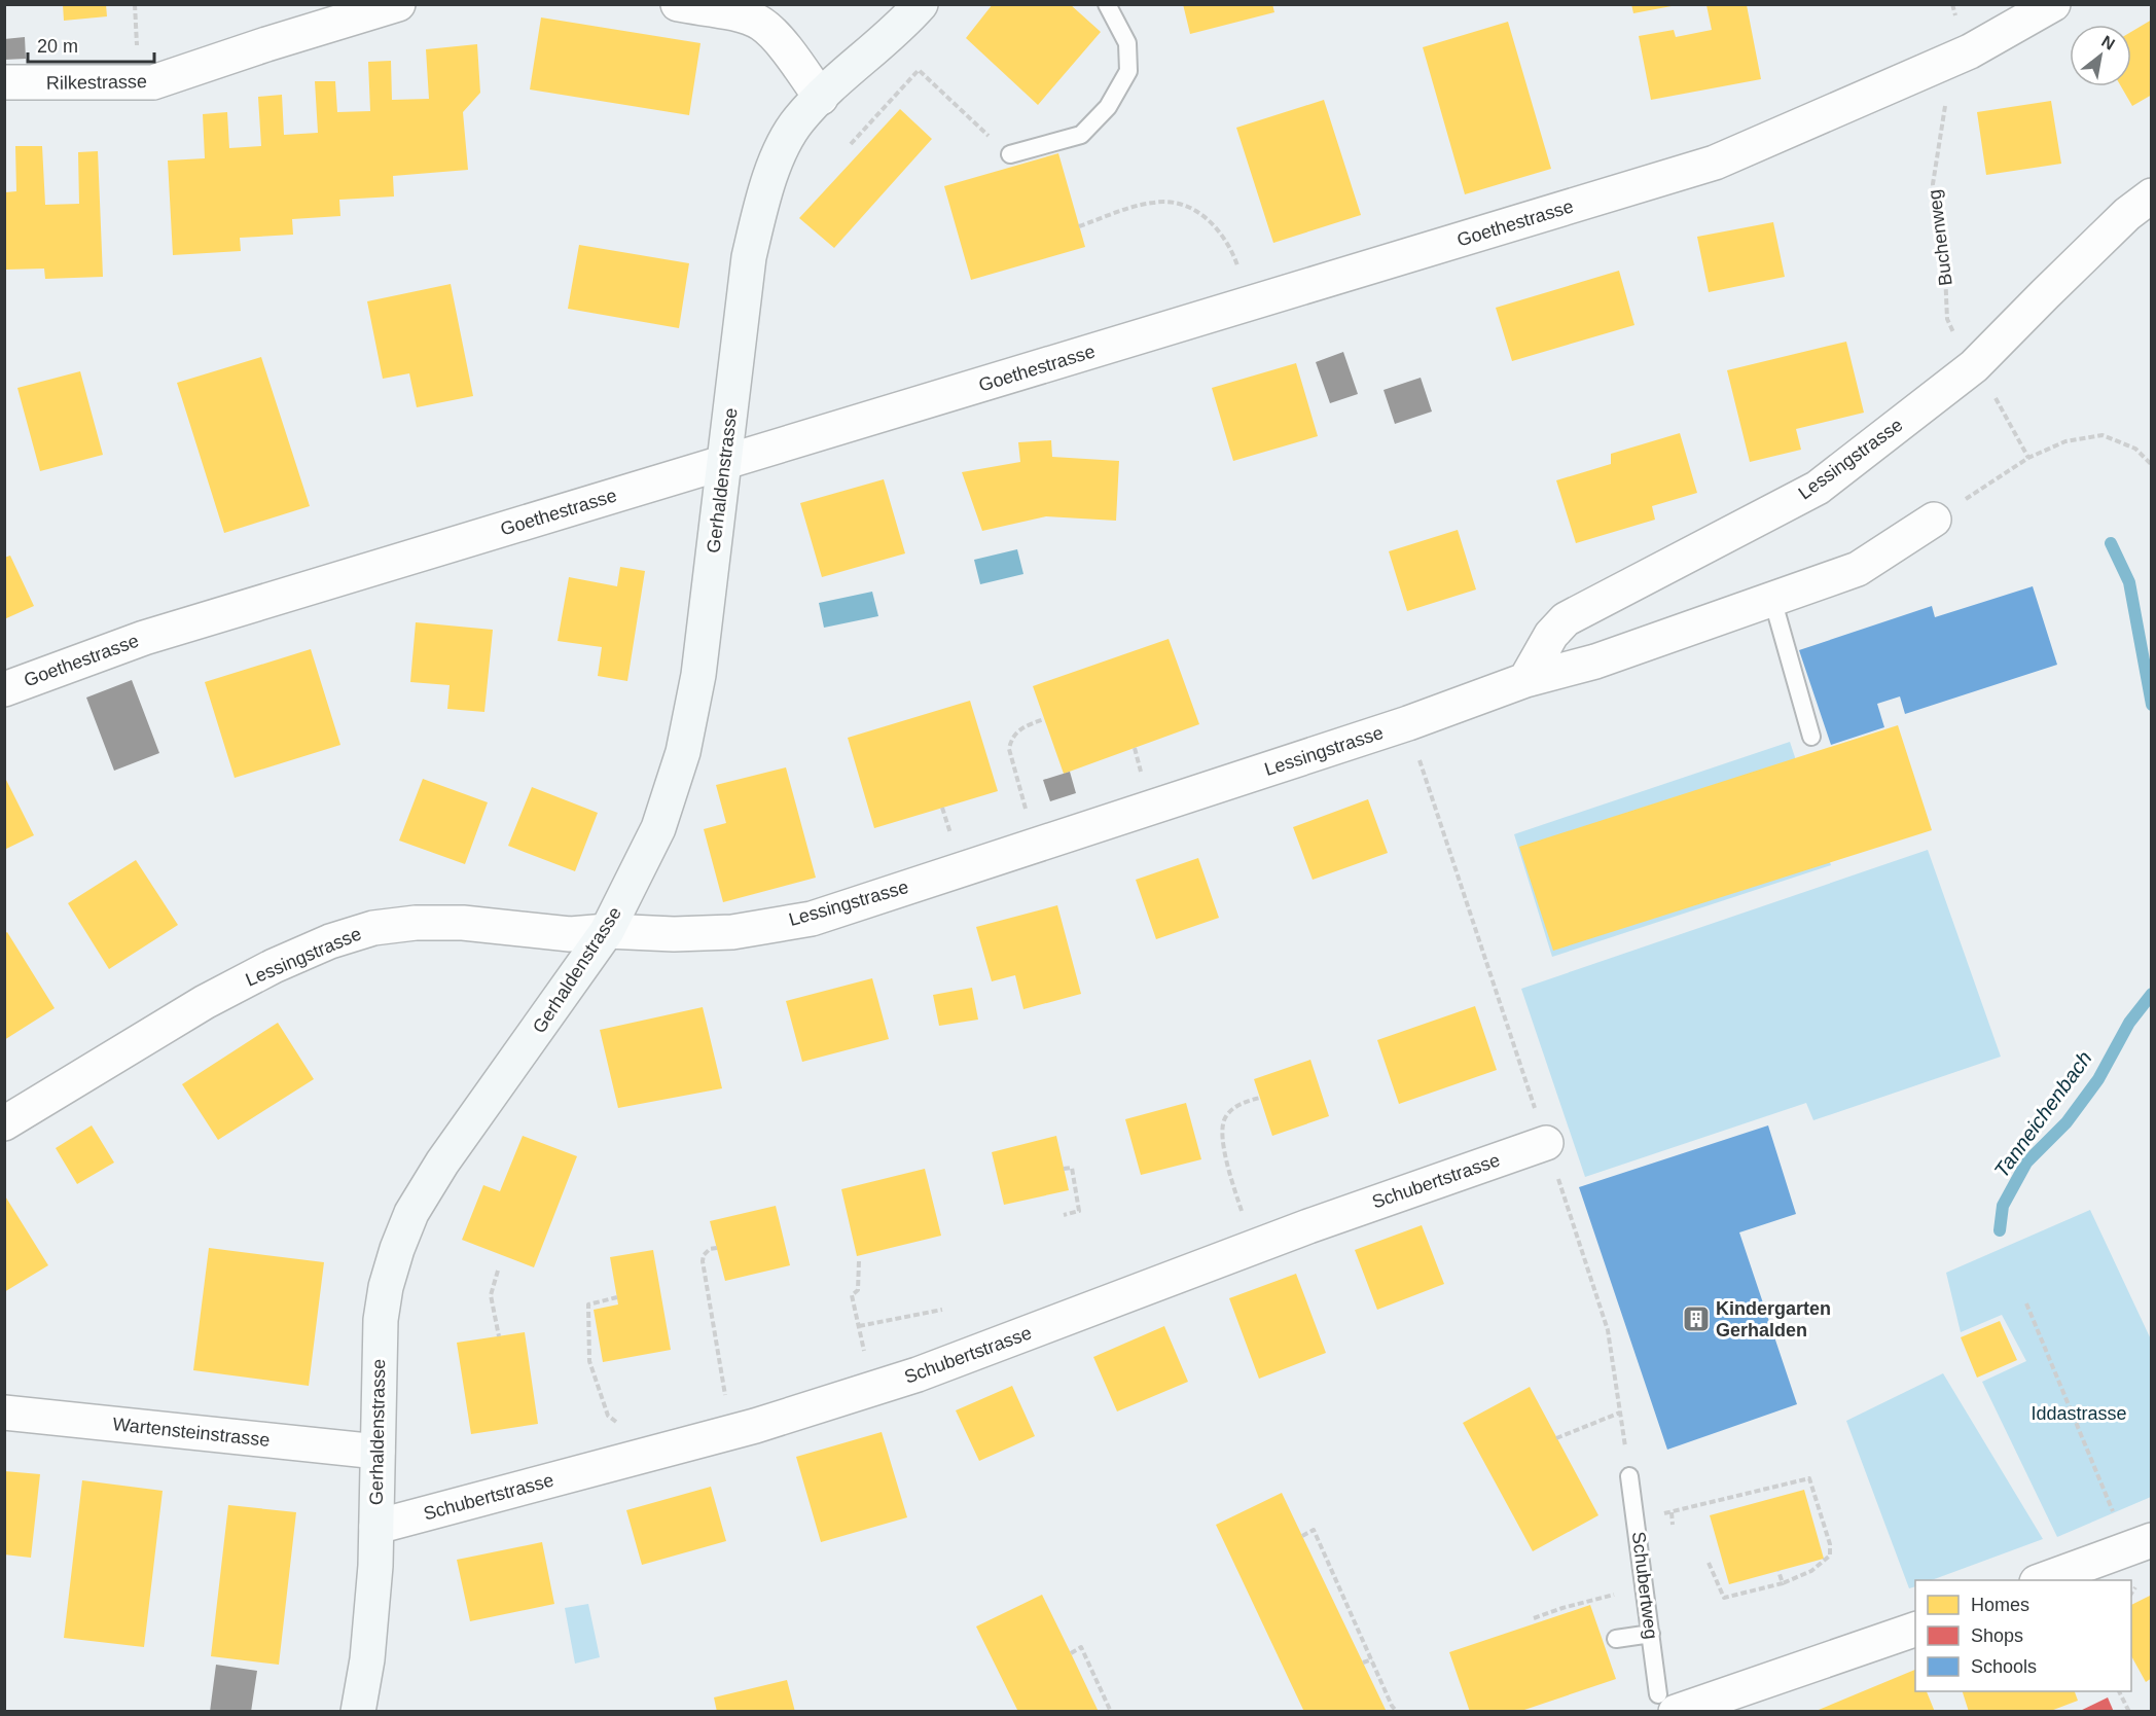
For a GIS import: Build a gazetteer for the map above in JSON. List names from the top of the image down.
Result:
{
  "streets": {
    "street": [
      "Rilkestrasse",
      "Goethestrasse",
      "Lessingstrasse",
      "Gerhaldenstrasse",
      "Schubertstrasse",
      "Wartensteinstrasse"
    ],
    "lane": ["Schubertweg"],
    "path": ["Buchenweg"]
  },
  "crossings": [
    ["Goethestrasse", "Gerhaldenstrasse"],
    ["Lessingstrasse", "Gerhaldenstrasse"],
    ["Gerhaldenstrasse", "Schubertstrasse"],
    ["Gerhaldenstrasse", "Wartensteinstrasse"]
  ],
  "water": ["Tanneichenbach"],
  "parks": ["Iddastrasse"],
  "places": {
    "building": ["Kindergarten Gerhalden"]
  },
  "legend": ["Homes", "Shops", "Schools"],
  "scale_bar": "20 m",
  "north": "top right"
}
